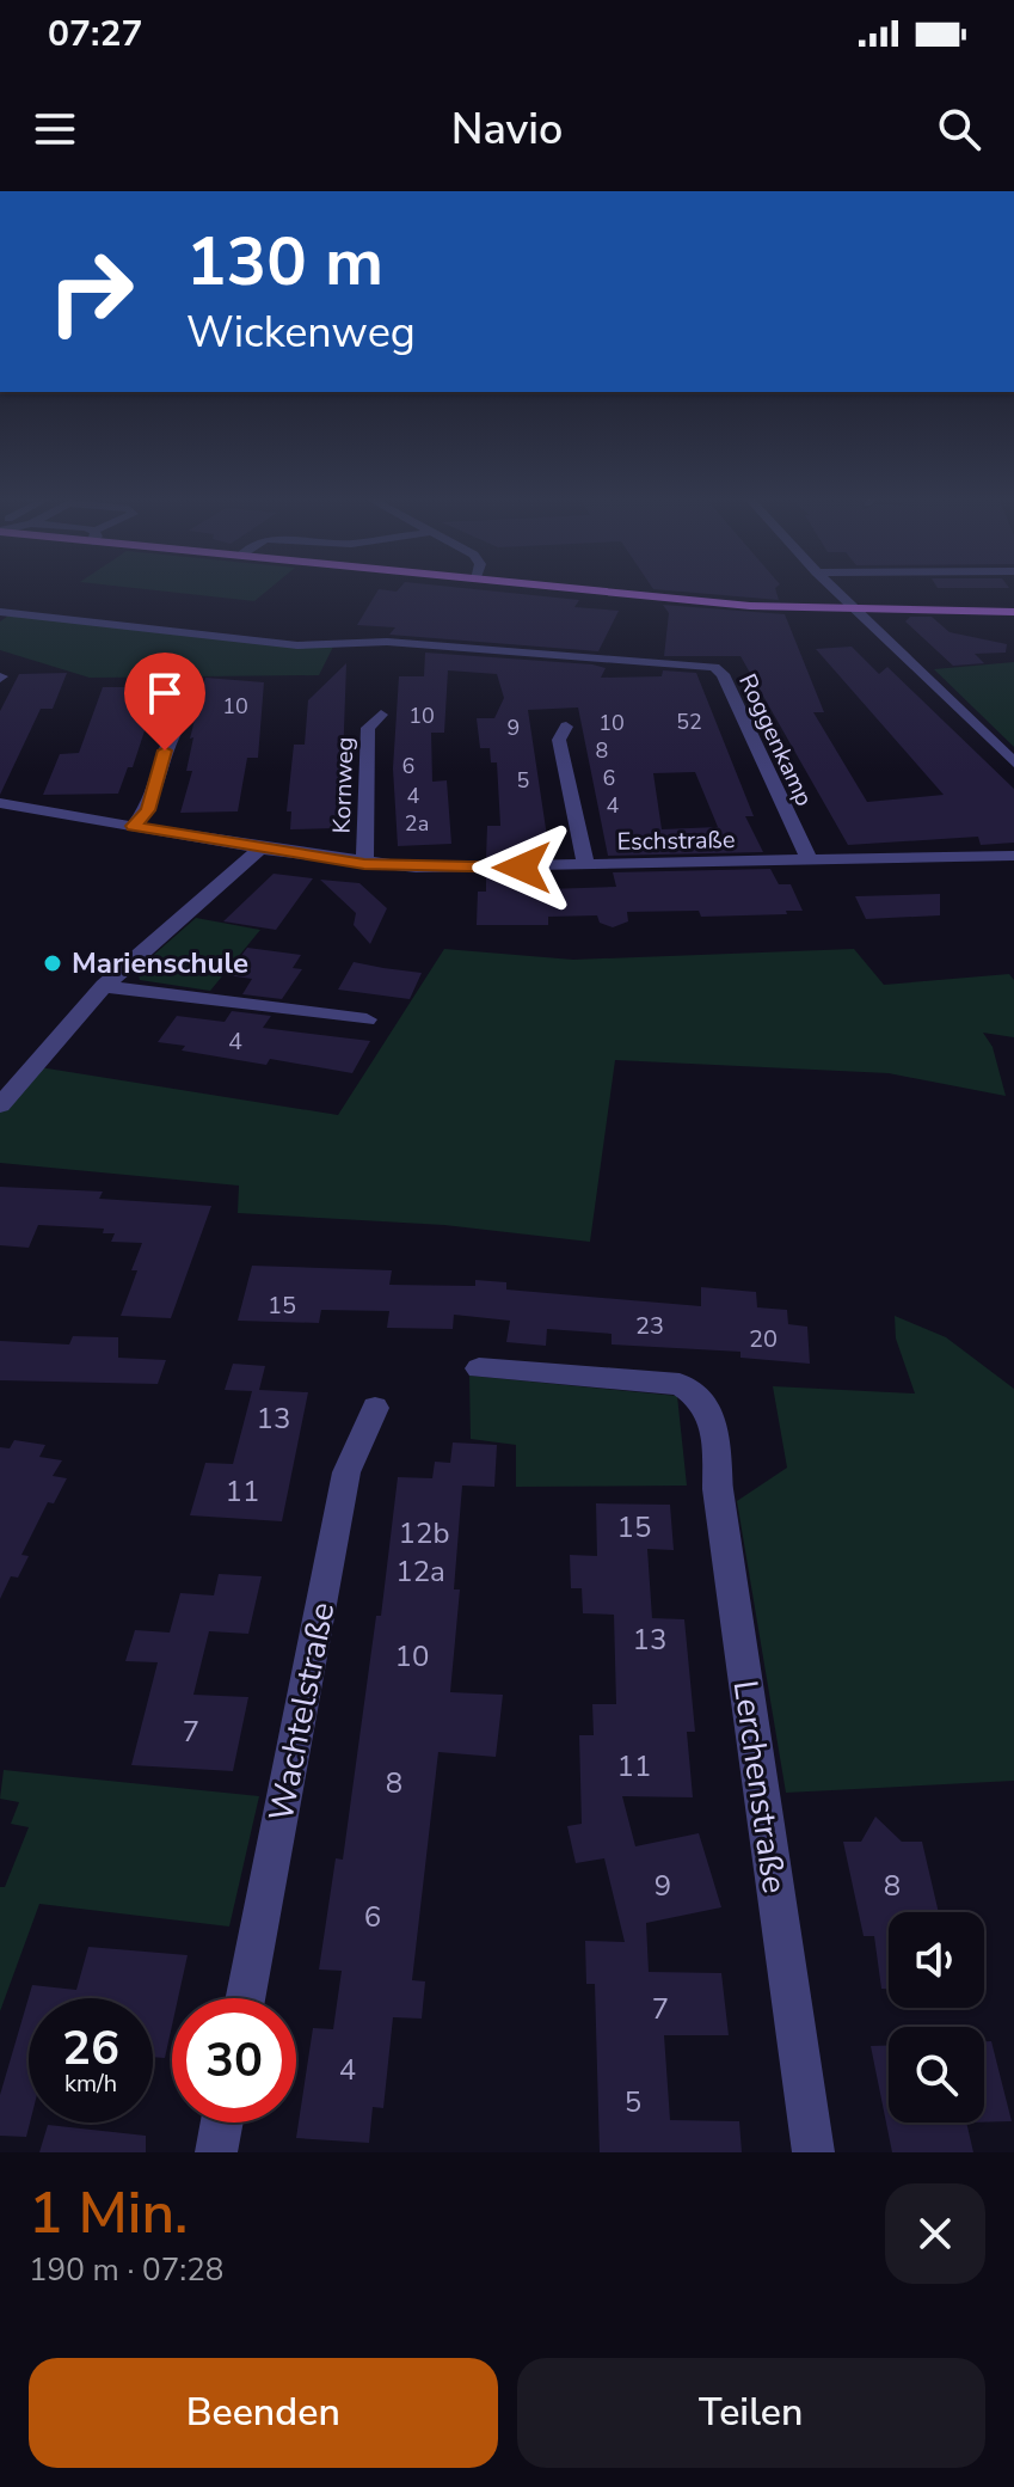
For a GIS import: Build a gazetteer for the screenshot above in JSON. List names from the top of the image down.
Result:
{
  "streets": {
    "street": [
      "Roggenkamp",
      "Kornweg",
      "Eschstraße",
      "Wachtelstraße",
      "Lerchenstraße"
    ]
  },
  "crossings": [
    ["Roggenkamp", "Eschstraße"],
    ["Kornweg", "Eschstraße"]
  ],
  "places": ["Marienschule"],
  "house_numbers": [
    "10",
    "10",
    "52",
    "10",
    "9",
    "8",
    "6",
    "6",
    "5",
    "4",
    "4",
    "2a",
    "4",
    "15",
    "23",
    "20",
    "13",
    "11",
    "15",
    "12b",
    "12a",
    "13",
    "10",
    "7",
    "11",
    "8",
    "9",
    "8",
    "6",
    "7",
    "4",
    "5"
  ],
  "page": {
    "status": "07:27",
    "header": "Navio",
    "turn": ["130 m", "Wickenweg"],
    "speed": "26 km/h",
    "limit": "30",
    "heading": ["1 Min.", "190 m · 07:28"],
    "buttons": ["Beenden", "Teilen"]
  }
}
